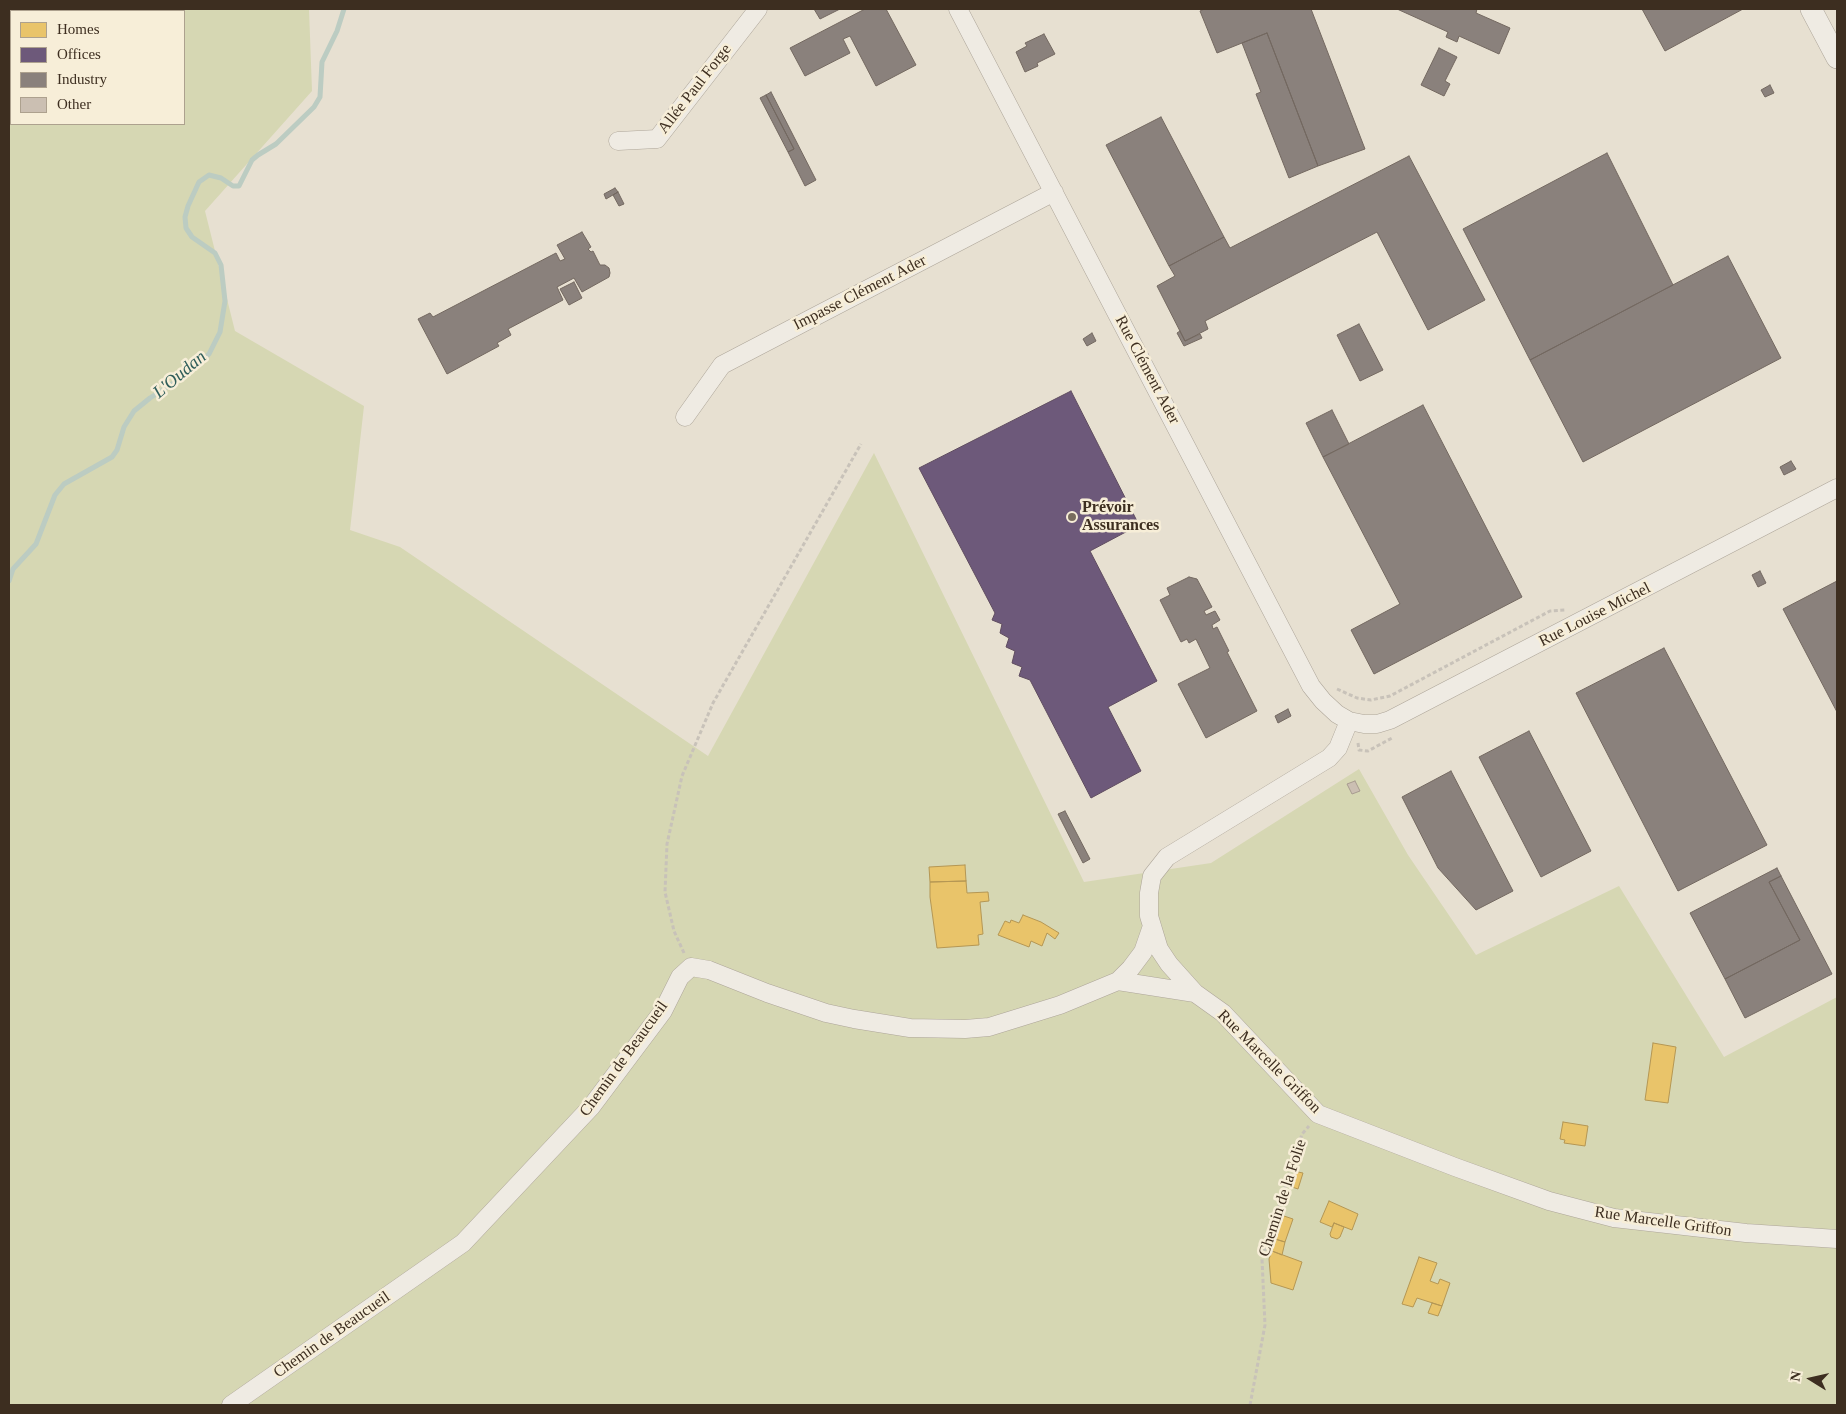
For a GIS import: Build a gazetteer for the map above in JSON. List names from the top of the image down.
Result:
{
  "streets": {
    "street": [
      "Allée Paul Forge",
      "Impasse Clément Ader",
      "Rue Clément Ader",
      "Rue Louise Michel",
      "Chemin de Beaucueil",
      "Rue Marcelle Griffon"
    ],
    "path": ["Chemin de la Folie"]
  },
  "crossings": [
    ["Impasse Clément Ader", "Rue Clément Ader"],
    ["Rue Clément Ader", "Rue Louise Michel"],
    ["Rue Clément Ader", "Rue Marcelle Griffon"],
    ["Rue Louise Michel", "Rue Marcelle Griffon"],
    ["Rue Marcelle Griffon", "Chemin de la Folie"]
  ],
  "water": ["L'Oudan"],
  "places": ["Prévoir Assurances"],
  "legend": [
    "Homes",
    "Offices",
    "Industry",
    "Other"
  ],
  "north": "left"
}
